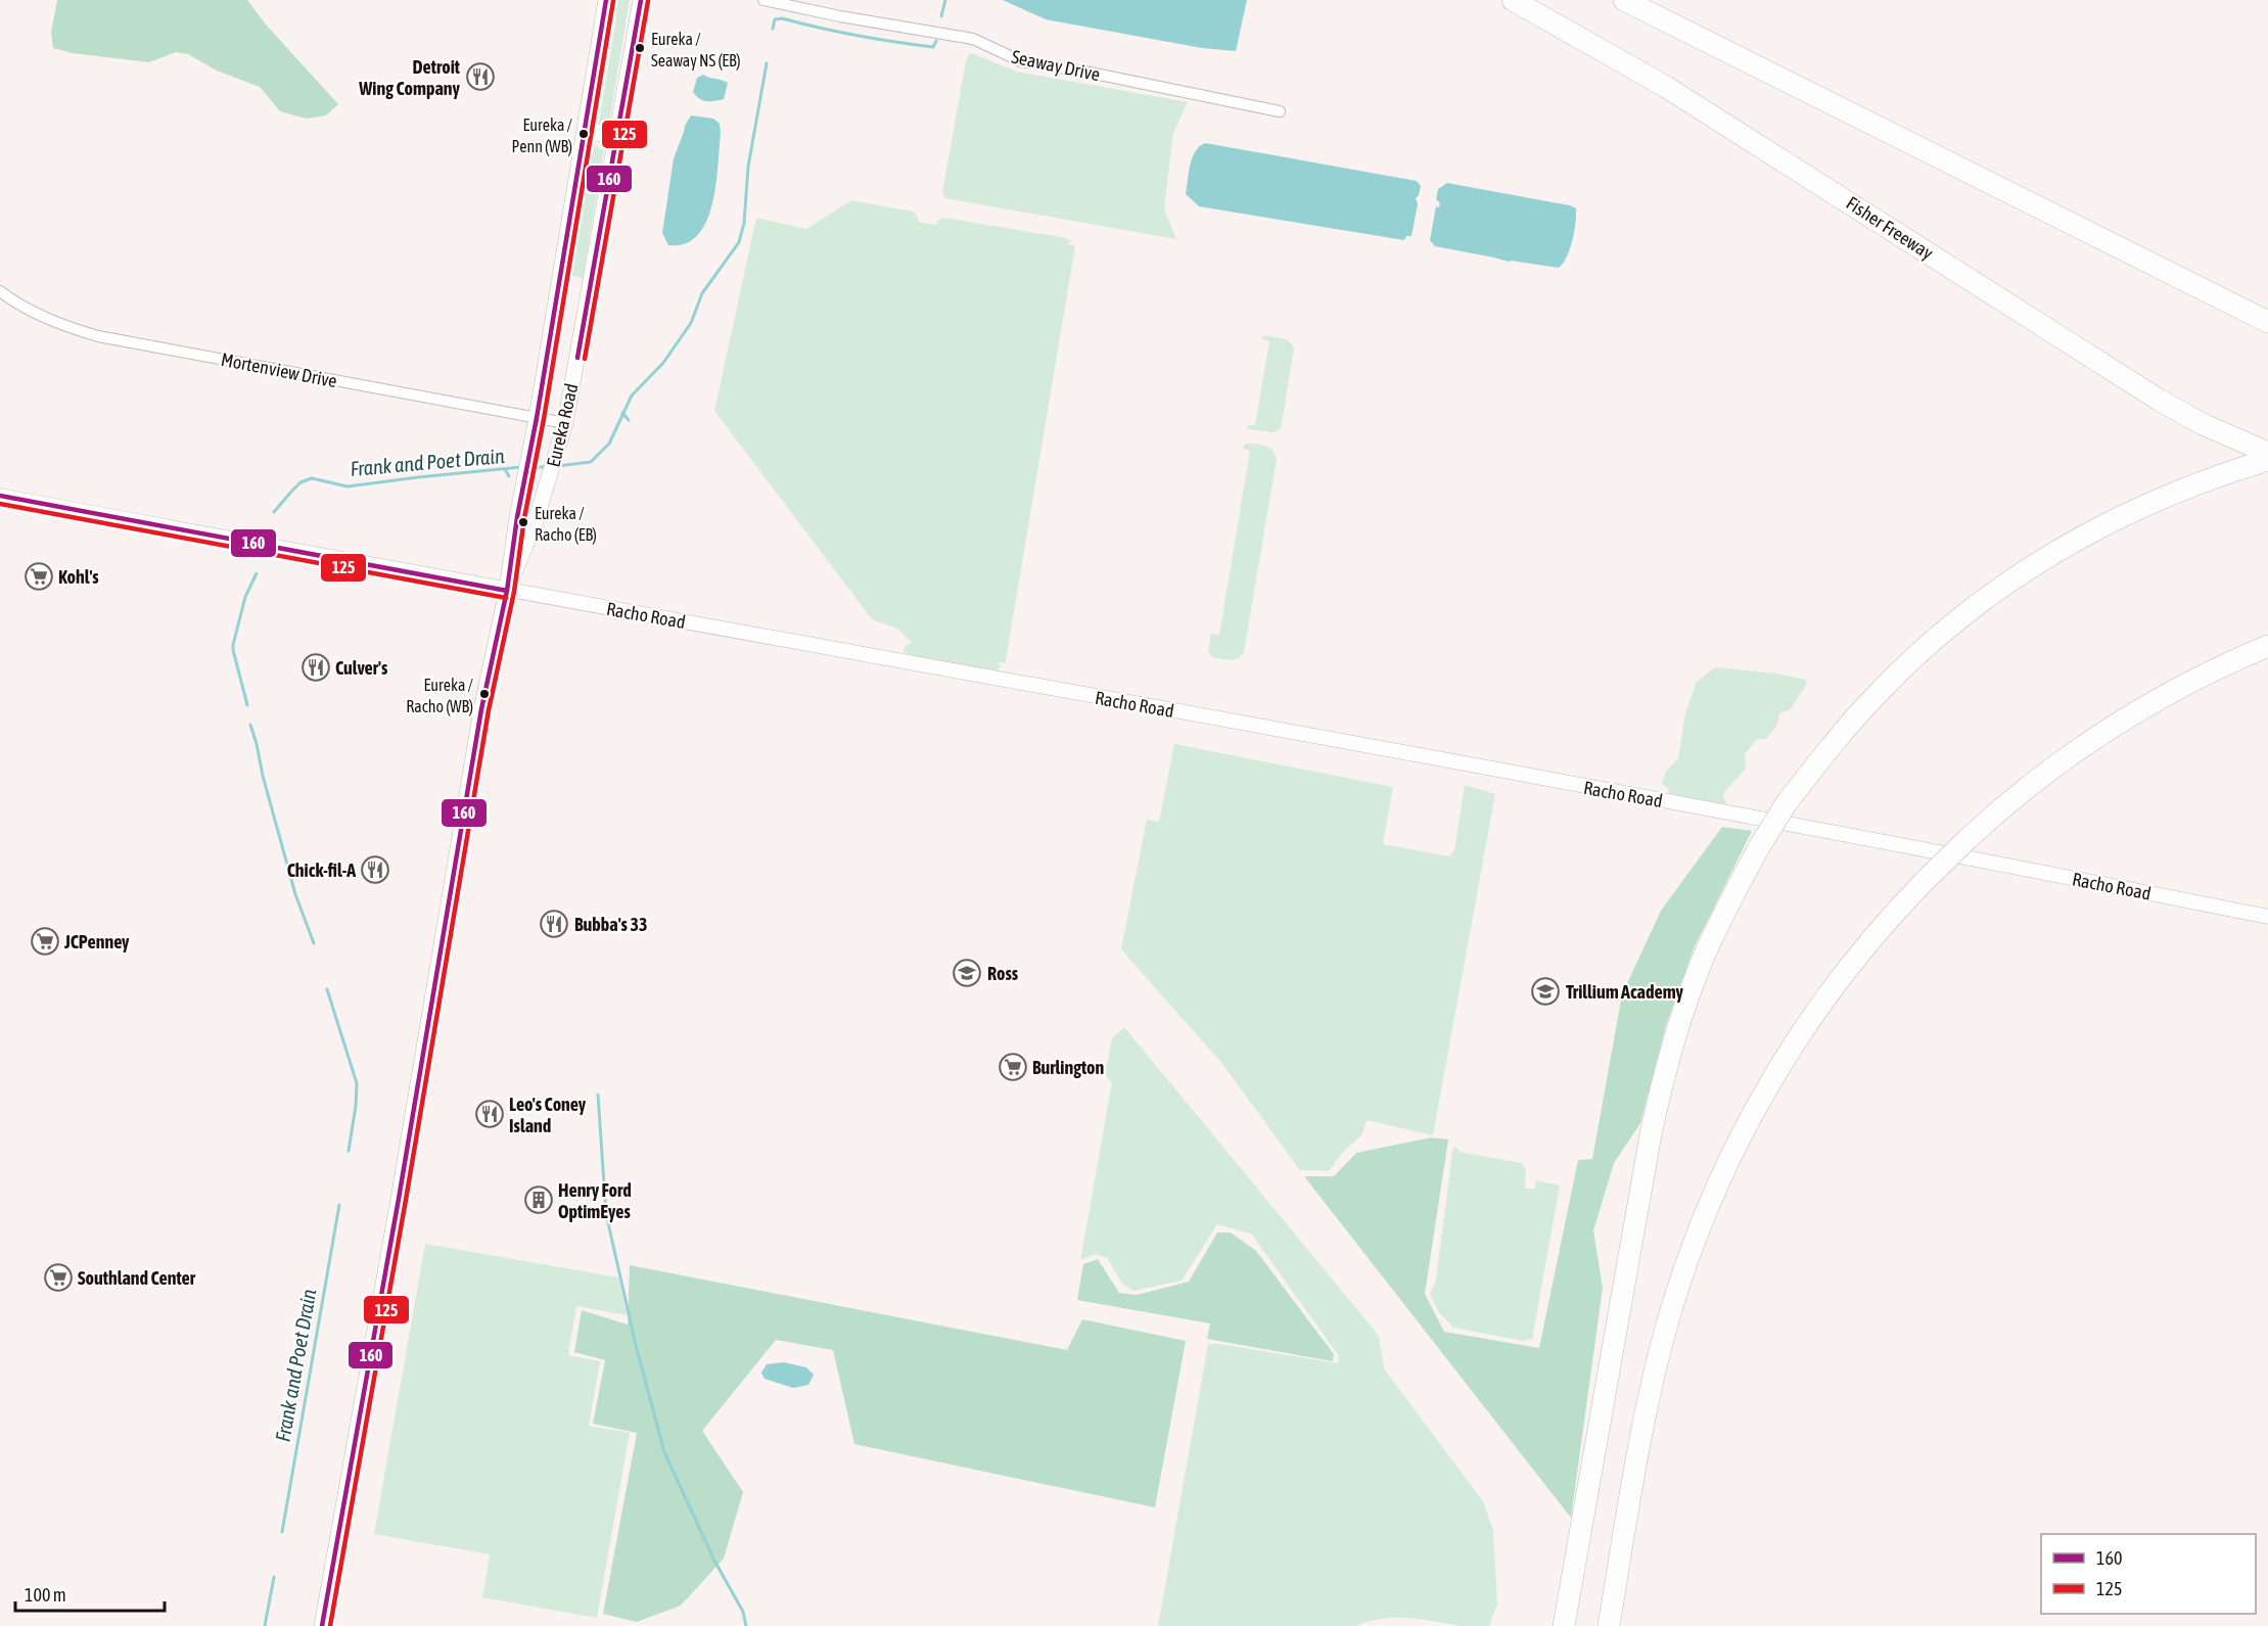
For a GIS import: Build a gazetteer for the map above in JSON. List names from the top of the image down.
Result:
{
  "streets": {
    "highway": ["Fisher Freeway"],
    "main road": ["Eureka Road"],
    "street": ["Seaway Drive", "Mortenview Drive", "Racho Road"]
  },
  "crossings": [
    ["Mortenview Drive", "Eureka Road"],
    ["Eureka Road", "Racho Road"]
  ],
  "water": ["Frank and Poet Drain"],
  "places": {
    "other": [
      "Eureka / Seaway NS (EB)",
      "Eureka / Penn (WB)",
      "Eureka / Racho (EB)",
      "Eureka / Racho (WB)"
    ],
    "restaurant": [
      "Detroit Wing Company",
      "Culver's",
      "Chick-fil-A",
      "Bubba's 33",
      "Leo's Coney Island"
    ],
    "supermarket": [
      "Kohl's",
      "JCPenney",
      "Burlington",
      "Southland Center"
    ],
    "school or university": ["Ross", "Trillium Academy"],
    "building": ["Henry Ford OptimEyes"]
  },
  "lines": ["transit line 160", "transit line 125"],
  "legend": ["160", "125"],
  "scale_bar": "100 m"
}
